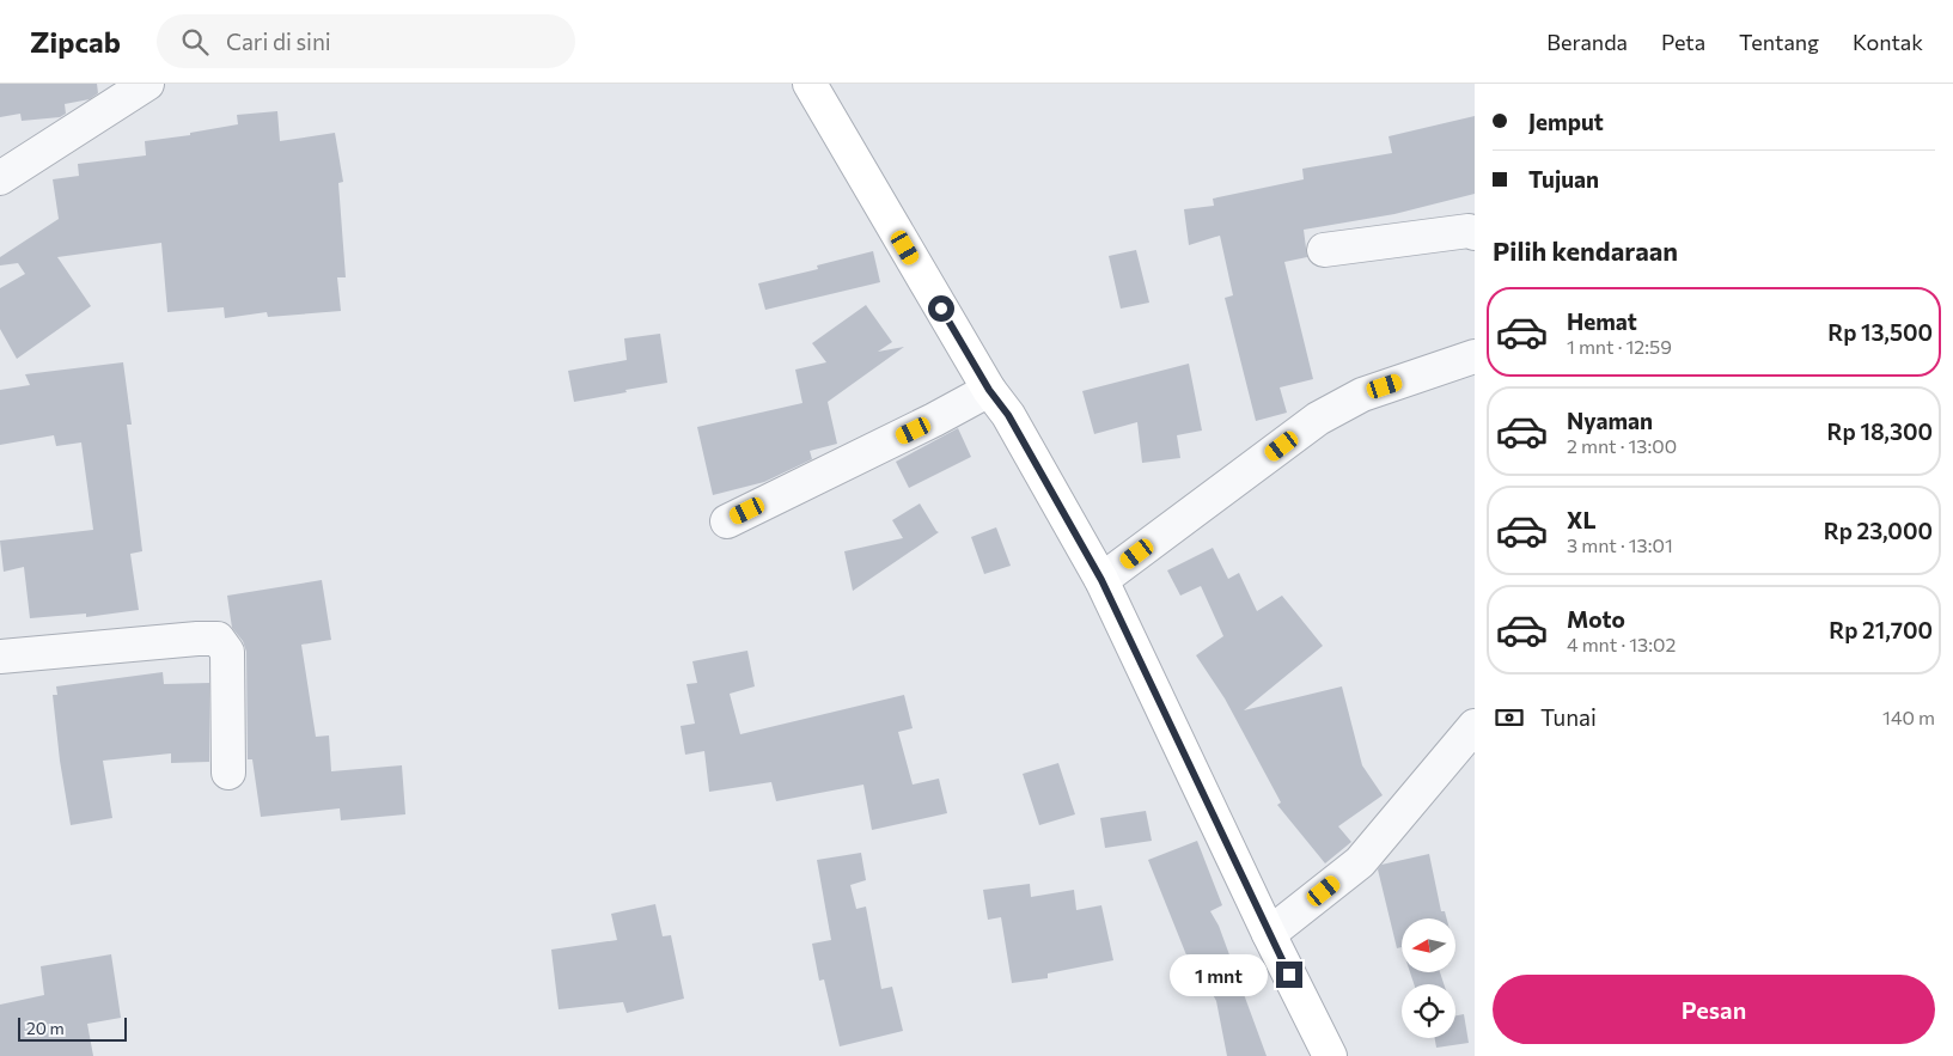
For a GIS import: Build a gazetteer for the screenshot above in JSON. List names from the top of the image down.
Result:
{
  "scale_bar": "20 m",
  "north": "left",
  "page": {
    "header": "Zipcab",
    "search": "Cari di sini",
    "nav": [
      "Beranda",
      "Peta",
      "Tentang",
      "Kontak"
    ],
    "banner": ["Jemput", "Tujuan"],
    "heading": "Pilih kendaraan",
    "list": [
      {
        "name": "Hemat",
        "note": "1 mnt · 12:59",
        "value": "Rp 13,500"
      },
      {
        "name": "Nyaman",
        "note": "2 mnt · 13:00",
        "value": "Rp 18,300"
      },
      {
        "name": "XL",
        "note": "3 mnt · 13:01",
        "value": "Rp 23,000"
      },
      {
        "name": "Moto",
        "note": "4 mnt · 13:02",
        "value": "Rp 21,700"
      }
    ],
    "pay": ["Tunai", "140 m"],
    "bubble": "1 mnt",
    "buttons": "Pesan",
    "scale": "20 m"
  }
}
